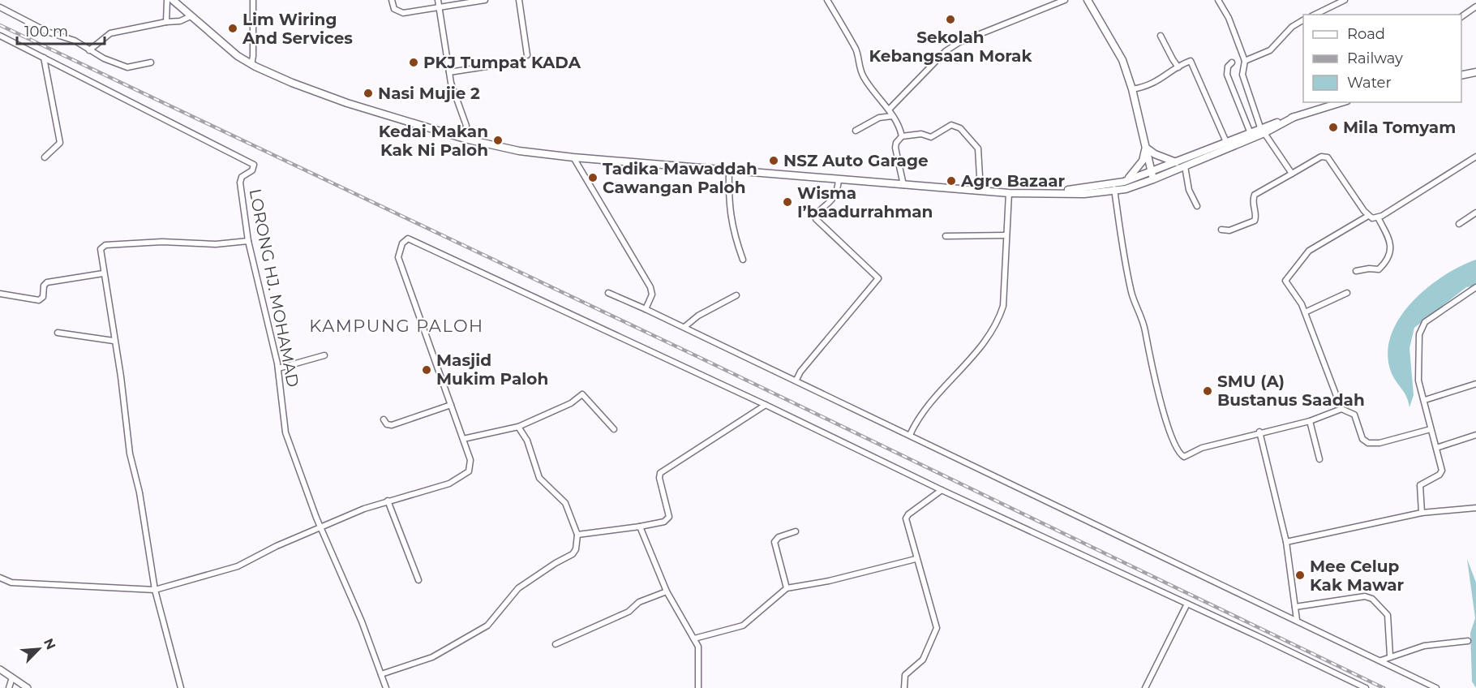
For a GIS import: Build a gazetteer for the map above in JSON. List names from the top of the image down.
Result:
{
  "streets": {
    "street": ["LORONG HJ. MOHAMAD"]
  },
  "districts": ["KAMPUNG PALOH"],
  "places": [
    "Sekolah Kebangsaan Morak",
    "Lim Wiring And Services",
    "PKJ Tumpat KADA",
    "Nasi Mujie 2",
    "Mila Tomyam",
    "Kedai Makan Kak Ni Paloh",
    "NSZ Auto Garage",
    "Tadika Mawaddah Cawangan Paloh",
    "Agro Bazaar",
    "Wisma I’baadurrahman",
    "Masjid Mukim Paloh",
    "SMU (A) Bustanus Saadah",
    "Mee Celup Kak Mawar"
  ],
  "legend": ["Road", "Railway", "Water"],
  "scale_bar": "100 m",
  "north": "top right"
}
